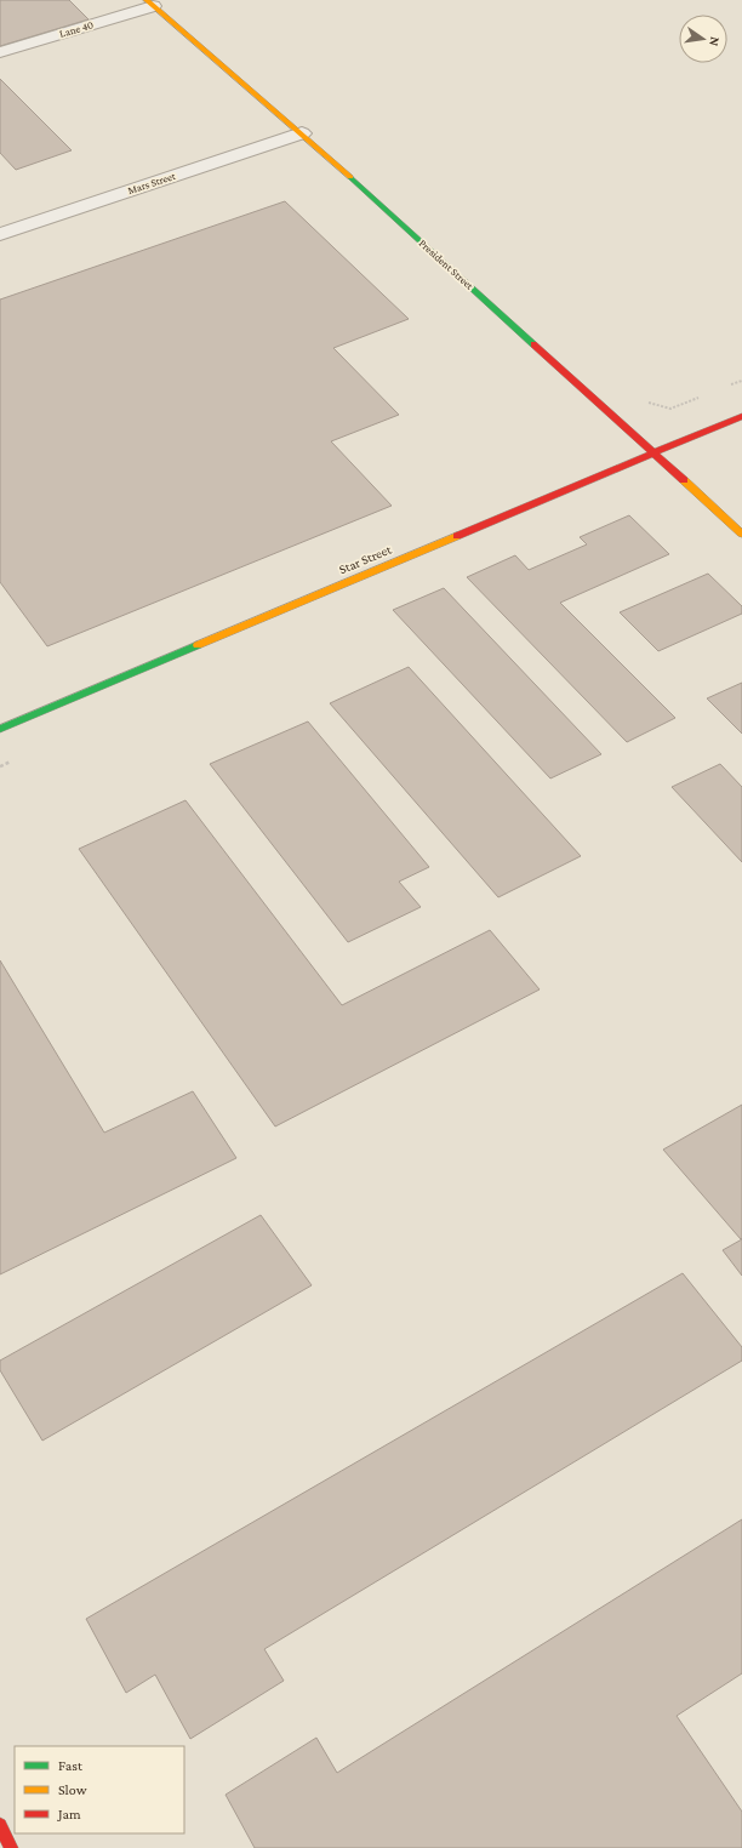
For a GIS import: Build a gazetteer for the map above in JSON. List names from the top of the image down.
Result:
{
  "streets": {
    "street": ["Mars Street", "President Street", "Star Street"],
    "lane": ["Lane 40"]
  },
  "crossings": [
    ["Lane 40", "President Street"],
    ["Mars Street", "President Street"],
    ["President Street", "Star Street"]
  ],
  "legend": ["Fast", "Slow", "Jam"],
  "north": "right"
}
